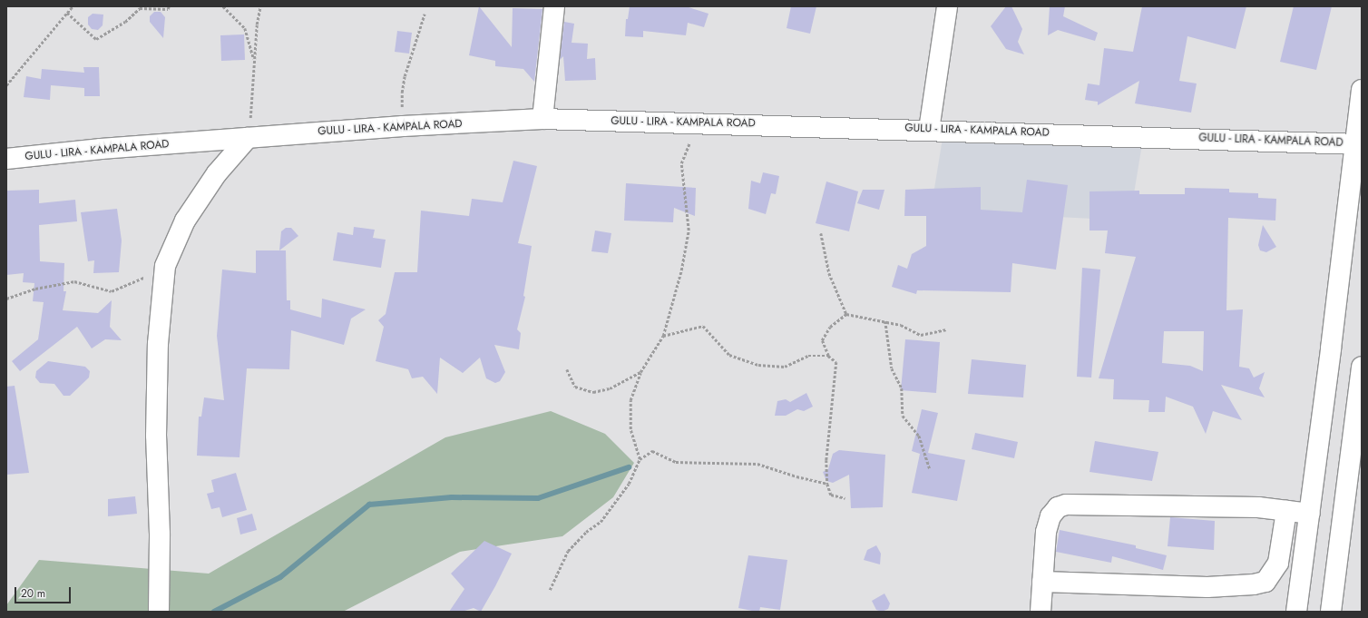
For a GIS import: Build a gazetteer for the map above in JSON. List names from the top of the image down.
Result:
{
  "streets": {
    "street": ["GULU - LIRA - KAMPALA ROAD"]
  },
  "scale_bar": "20 m"
}
